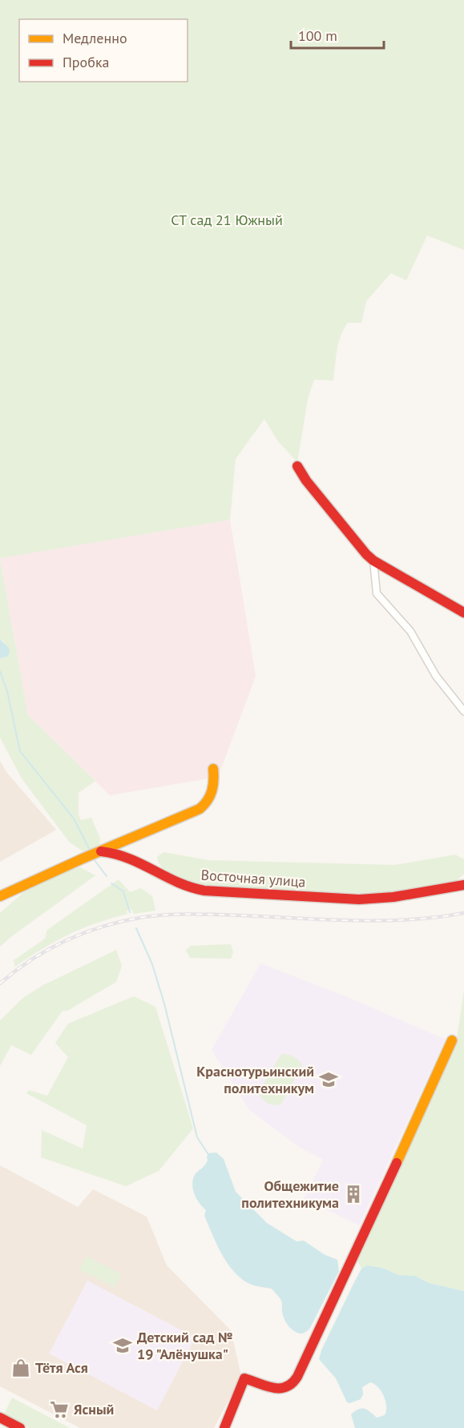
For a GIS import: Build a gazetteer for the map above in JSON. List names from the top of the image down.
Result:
{
  "streets": {
    "street": ["Восточная улица"]
  },
  "parks": ["СТ сад 21 Южный"],
  "places": {
    "school or university": ["Краснотурьинский политехникум", "Детский сад № 19 \"Алёнушка\""],
    "building": ["Общежитие политехникума"],
    "shop": ["Тётя Ася"],
    "supermarket": ["Ясный"]
  },
  "legend": ["Медленно", "Пробка"],
  "scale_bar": "100 m"
}
